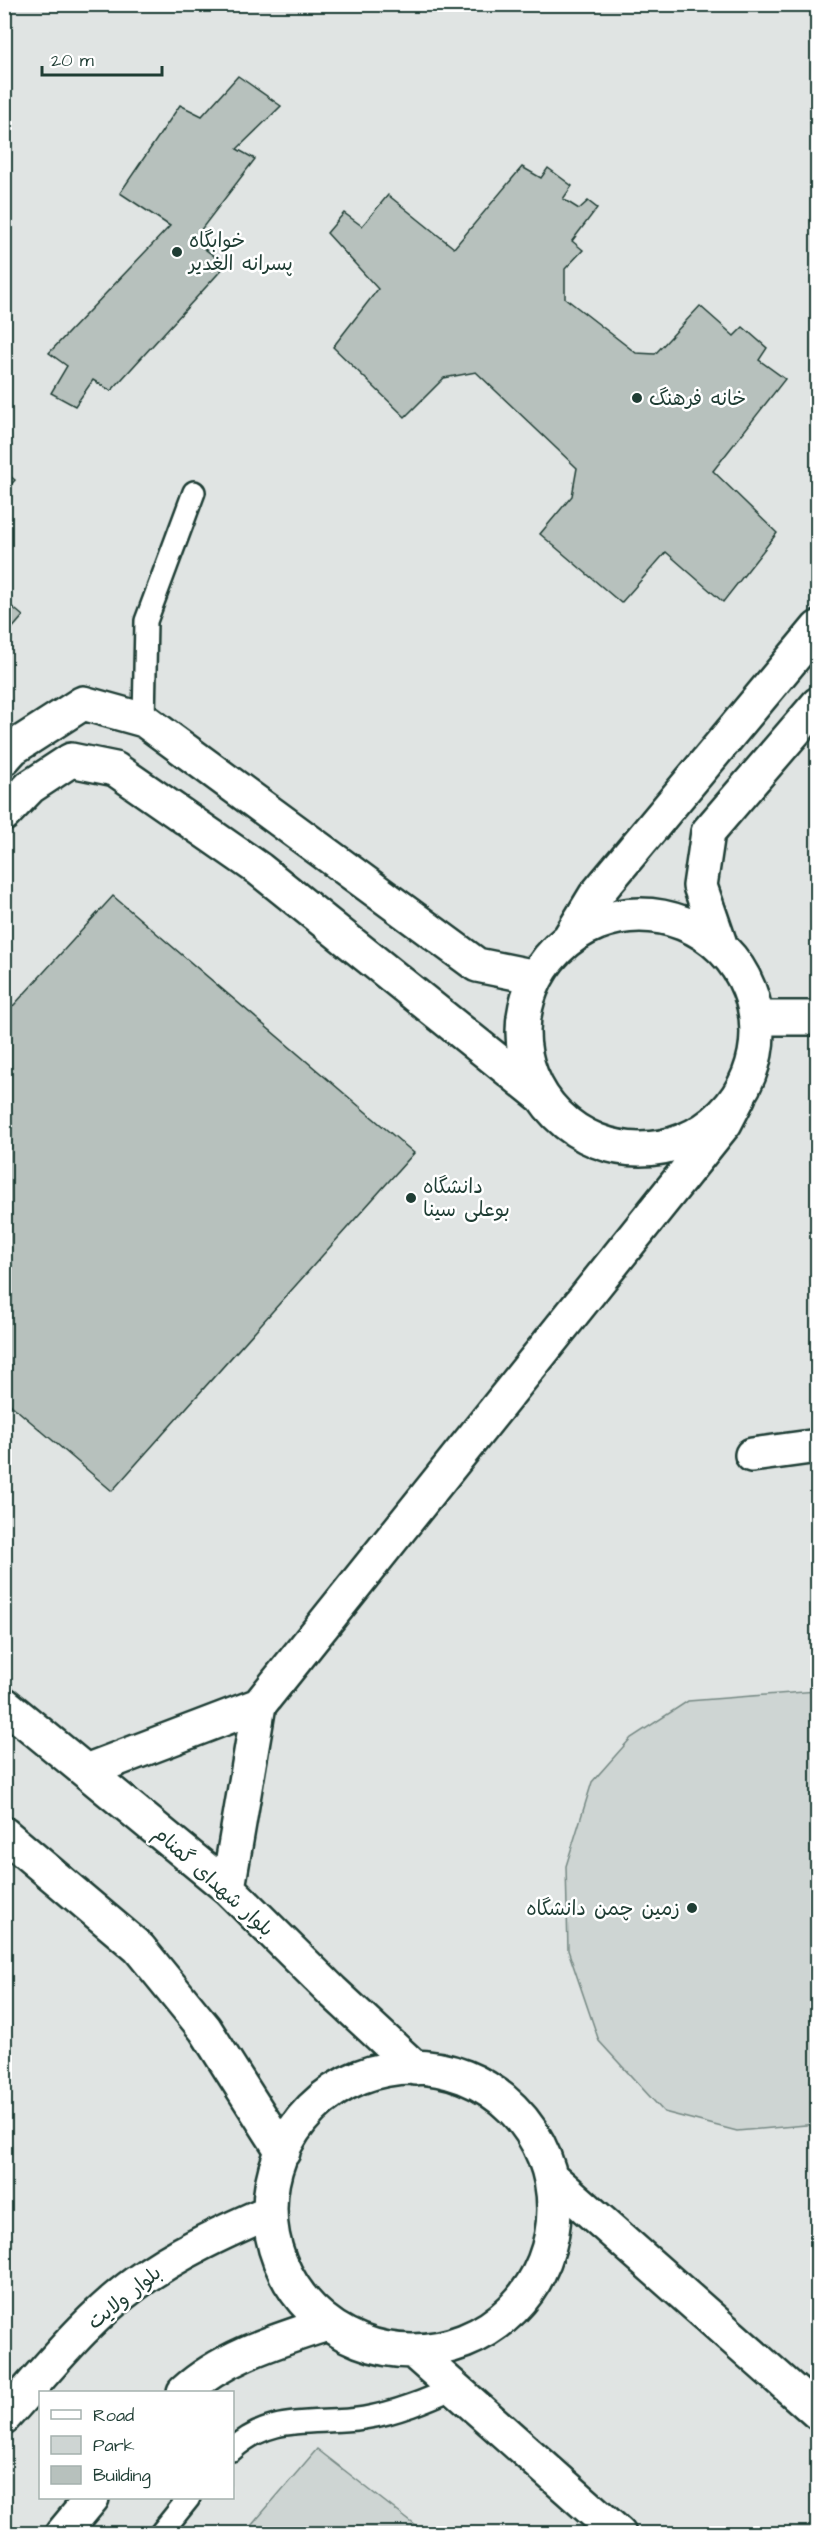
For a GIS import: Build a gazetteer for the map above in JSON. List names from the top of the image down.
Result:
{
  "streets": {
    "street": ["بلوار شهدای گمنام", "بلوار ولایت"]
  },
  "places": [
    "خوابگاه پسرانه الغدیر",
    "خانه فرهنگ",
    "دانشگاه بوعلی سینا",
    "زمین چمن دانشگاه"
  ],
  "legend": ["Road", "Park", "Building"],
  "scale_bar": "20 m"
}
